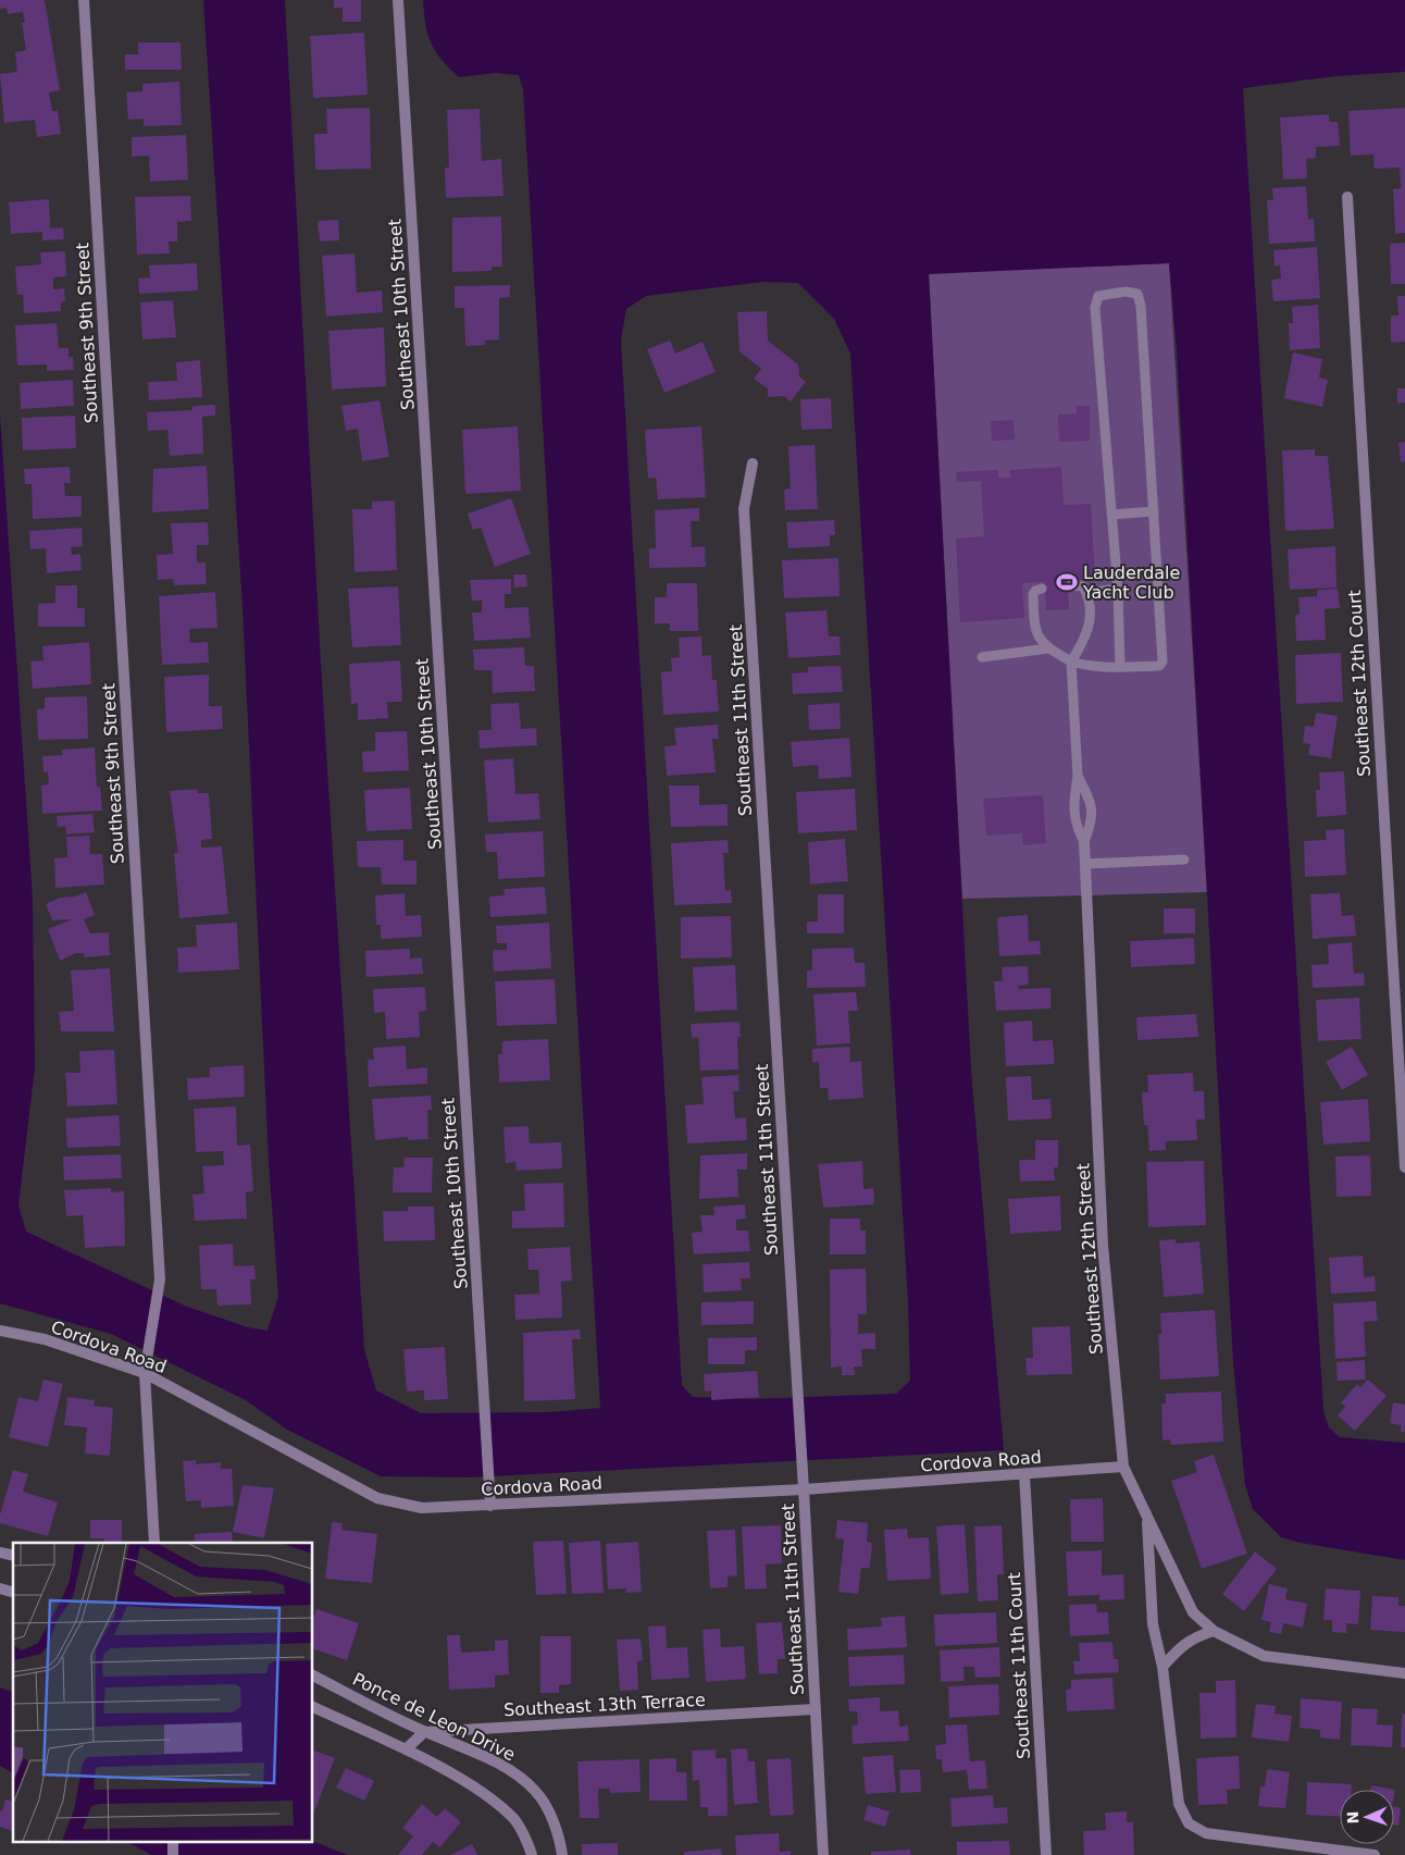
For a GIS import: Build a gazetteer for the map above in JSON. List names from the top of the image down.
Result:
{
  "streets": {
    "street": [
      "Southeast 10th Street",
      "Southeast 9th Street",
      "Southeast 12th Court",
      "Southeast 11th Street",
      "Southeast 12th Street",
      "Cordova Road",
      "Southeast 11th Court",
      "Southeast 13th Terrace",
      "Ponce de Leon Drive"
    ]
  },
  "crossings": [
    ["Southeast 10th Street", "Cordova Road"],
    ["Southeast 9th Street", "Cordova Road"],
    ["Southeast 11th Street", "Cordova Road"],
    ["Southeast 11th Street", "Southeast 13th Terrace"],
    ["Southeast 12th Street", "Cordova Road"],
    ["Cordova Road", "Southeast 11th Court"],
    ["Southeast 13th Terrace", "Ponce de Leon Drive"]
  ],
  "places": {
    "sports": ["Lauderdale Yacht Club"]
  },
  "north": "left"
}
